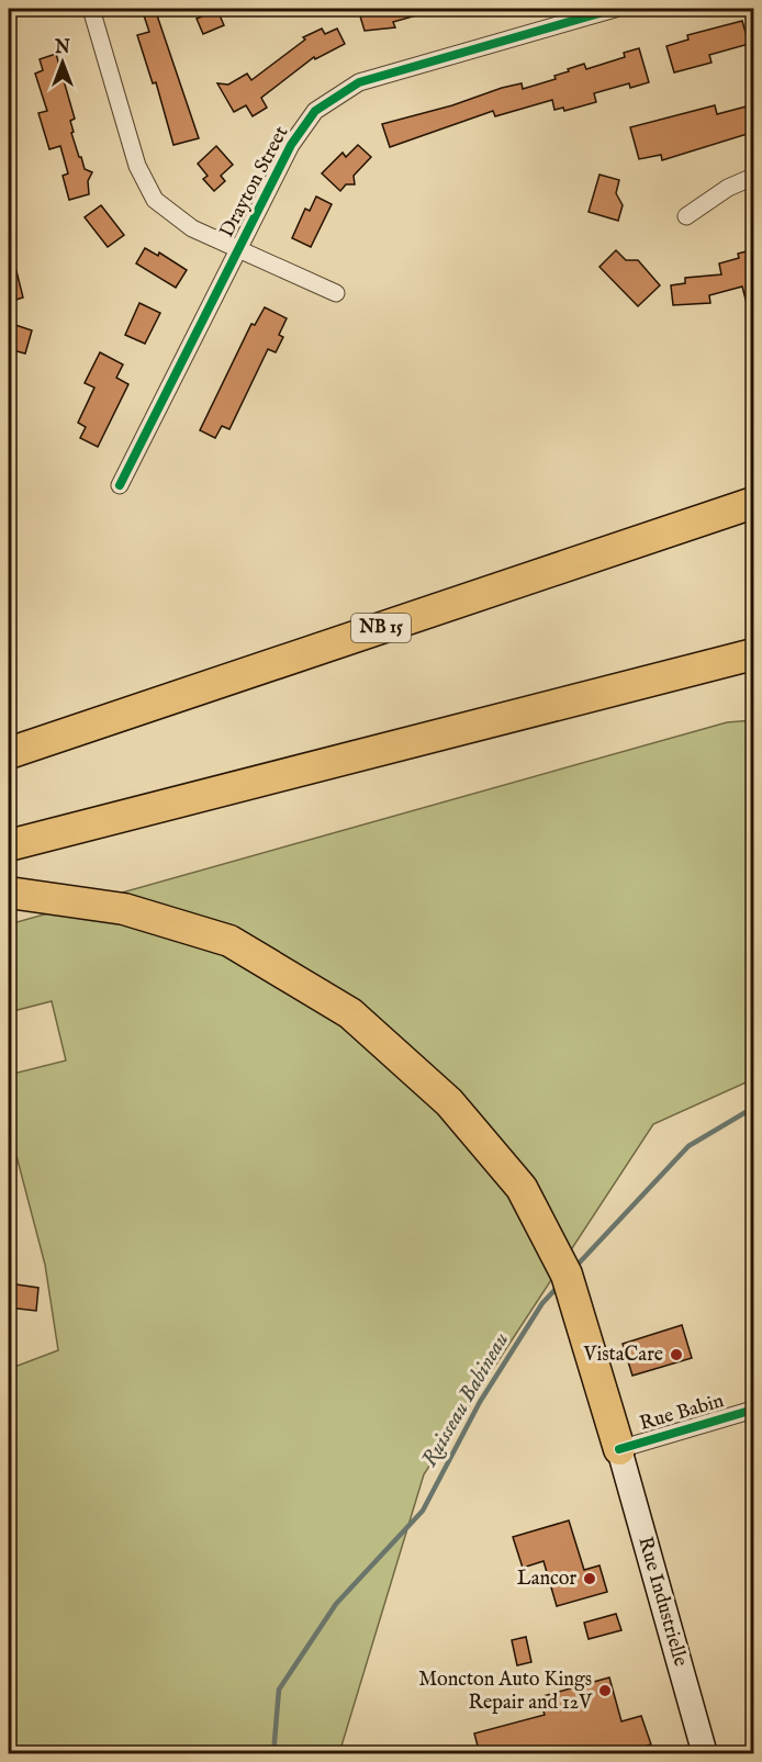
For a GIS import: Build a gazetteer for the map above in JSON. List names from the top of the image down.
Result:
{
  "streets": {
    "highway": ["NB 15"],
    "main road": ["Rue Industrielle"],
    "street": ["Drayton Street", "Rue Babin"]
  },
  "crossings": [
    ["Rue Babin", "Rue Industrielle"]
  ],
  "water": ["Ruisseau Babineau"],
  "places": ["VistaCare", "Lancor", "Moncton Auto Kings Repair and 12V"],
  "north": "top"
}
